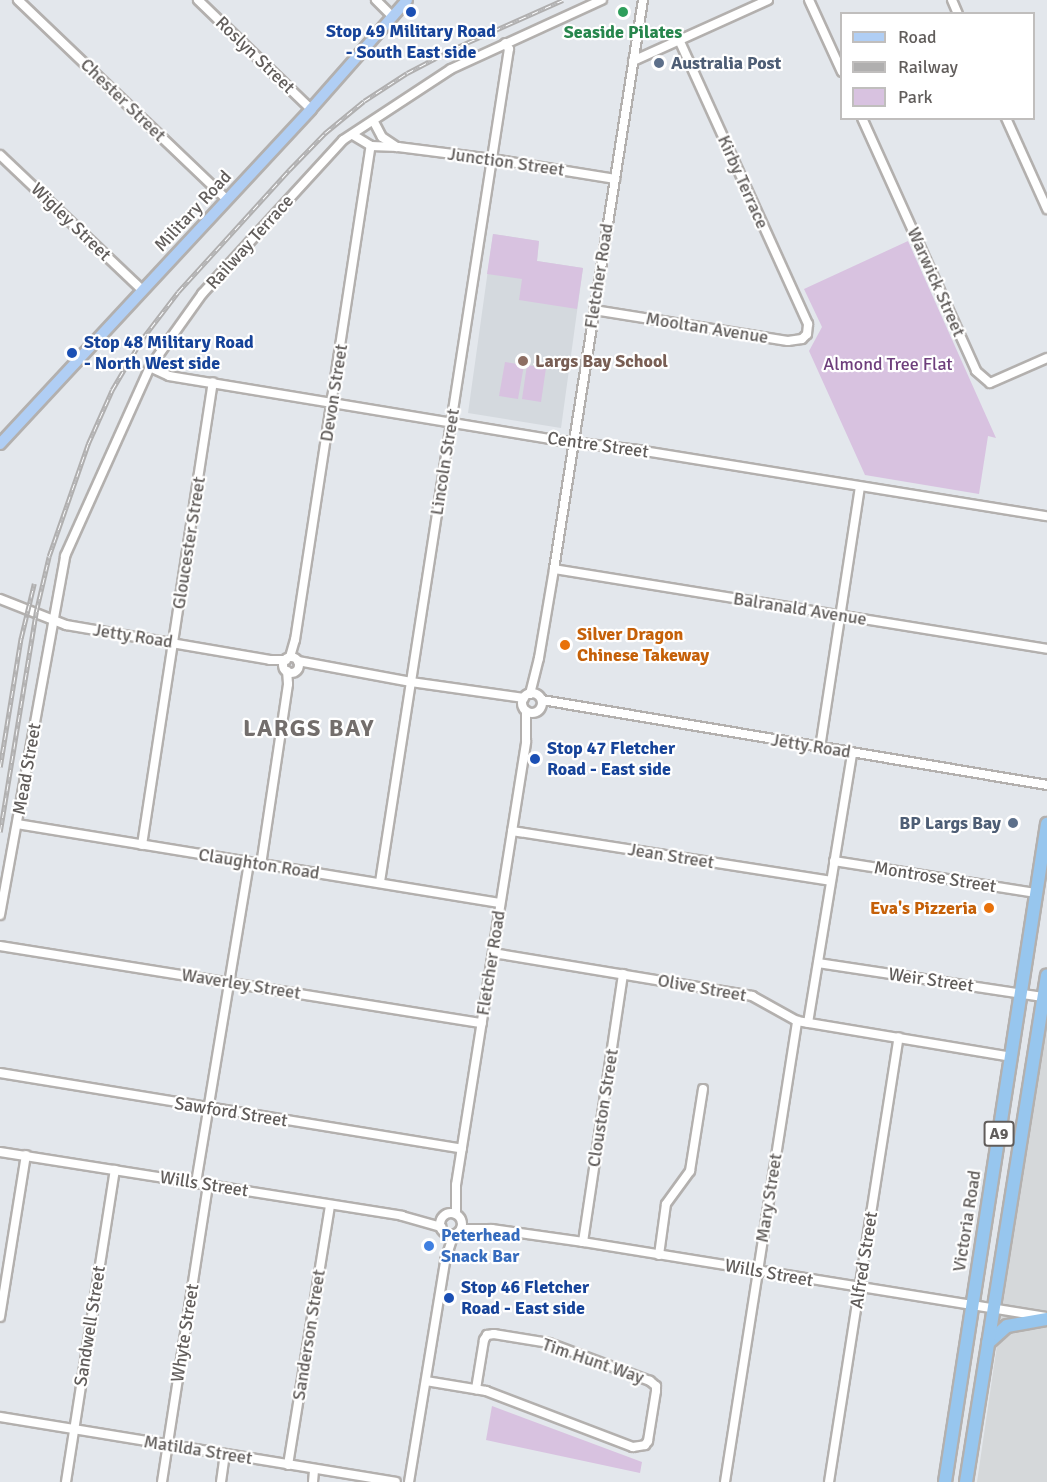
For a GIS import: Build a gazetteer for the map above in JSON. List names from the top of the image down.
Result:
{
  "streets": {
    "highway": ["A9", "Victoria Road"],
    "main road": ["Military Road"],
    "street": [
      "Roslyn Street",
      "Chester Street",
      "Junction Street",
      "Kirby Terrace",
      "Wigley Street",
      "Railway Terrace",
      "Fletcher Road",
      "Warwick Street",
      "Mooltan Avenue",
      "Devon Street",
      "Centre Street",
      "Lincoln Street",
      "Gloucester Street",
      "Balranald Avenue",
      "Jetty Road",
      "Mead Street",
      "Jean Street",
      "Claughton Road",
      "Montrose Street",
      "Weir Street",
      "Waverley Street",
      "Olive Street",
      "Clouston Street",
      "Sawford Street",
      "Wills Street",
      "Mary Street",
      "Alfred Street",
      "Sandwell Street",
      "Whyte Street",
      "Sanderson Street",
      "Tim Hunt Way",
      "Matilda Street"
    ]
  },
  "crossings": [
    ["Roslyn Street", "Military Road"],
    ["Chester Street", "Military Road"],
    ["Junction Street", "Railway Terrace"],
    ["Junction Street", "Fletcher Road"],
    ["Junction Street", "Devon Street"],
    ["Junction Street", "Lincoln Street"],
    ["Kirby Terrace", "Mooltan Avenue"],
    ["Military Road", "Wigley Street"],
    ["Railway Terrace", "Centre Street"],
    ["Railway Terrace", "Lincoln Street"],
    ["Railway Terrace", "Jetty Road"],
    ["Railway Terrace", "Mead Street"],
    ["Fletcher Road", "Mooltan Avenue"],
    ["Fletcher Road", "Centre Street"],
    ["Fletcher Road", "Balranald Avenue"],
    ["Fletcher Road", "Jetty Road"],
    ["Fletcher Road", "Jean Street"],
    ["Fletcher Road", "Claughton Road"],
    ["Fletcher Road", "Waverley Street"],
    ["Fletcher Road", "Olive Street"],
    ["Fletcher Road", "Sawford Street"],
    ["Fletcher Road", "Wills Street"],
    ["Fletcher Road", "Tim Hunt Way"],
    ["Devon Street", "Centre Street"],
    ["Devon Street", "Jetty Road"],
    ["Devon Street", "Claughton Road"],
    ["Centre Street", "Lincoln Street"],
    ["Centre Street", "Gloucester Street"],
    ["Lincoln Street", "Jetty Road"],
    ["Lincoln Street", "Claughton Road"],
    ["Gloucester Street", "Jetty Road"],
    ["Gloucester Street", "Claughton Road"],
    ["Jetty Road", "Mead Street"],
    ["Mead Street", "Claughton Road"],
    ["Montrose Street", "Victoria Road"],
    ["Weir Street", "A9"],
    ["Weir Street", "Victoria Road"],
    ["Olive Street", "Clouston Street"],
    ["Olive Street", "Mary Street"],
    ["Olive Street", "Victoria Road"],
    ["Olive Street", "Alfred Street"],
    ["Clouston Street", "Wills Street"],
    ["A9", "Wills Street"],
    ["Wills Street", "Mary Street"],
    ["Wills Street", "Victoria Road"],
    ["Wills Street", "Alfred Street"],
    ["Wills Street", "Sandwell Street"],
    ["Wills Street", "Whyte Street"],
    ["Wills Street", "Sanderson Street"],
    ["Sandwell Street", "Matilda Street"],
    ["Whyte Street", "Matilda Street"],
    ["Sanderson Street", "Matilda Street"]
  ],
  "districts": ["LARGS BAY"],
  "parks": ["Almond Tree Flat"],
  "places": [
    "Stop 49 Military Road - South East side",
    "Seaside Pilates",
    "Australia Post",
    "Stop 48 Military Road - North West side",
    "Largs Bay School",
    "Silver Dragon Chinese Takeway",
    "Stop 47 Fletcher Road - East side",
    "BP Largs Bay",
    "Eva's Pizzeria",
    "Peterhead Snack Bar",
    "Stop 46 Fletcher Road - East side"
  ],
  "legend": ["Road", "Railway", "Park"]
}
